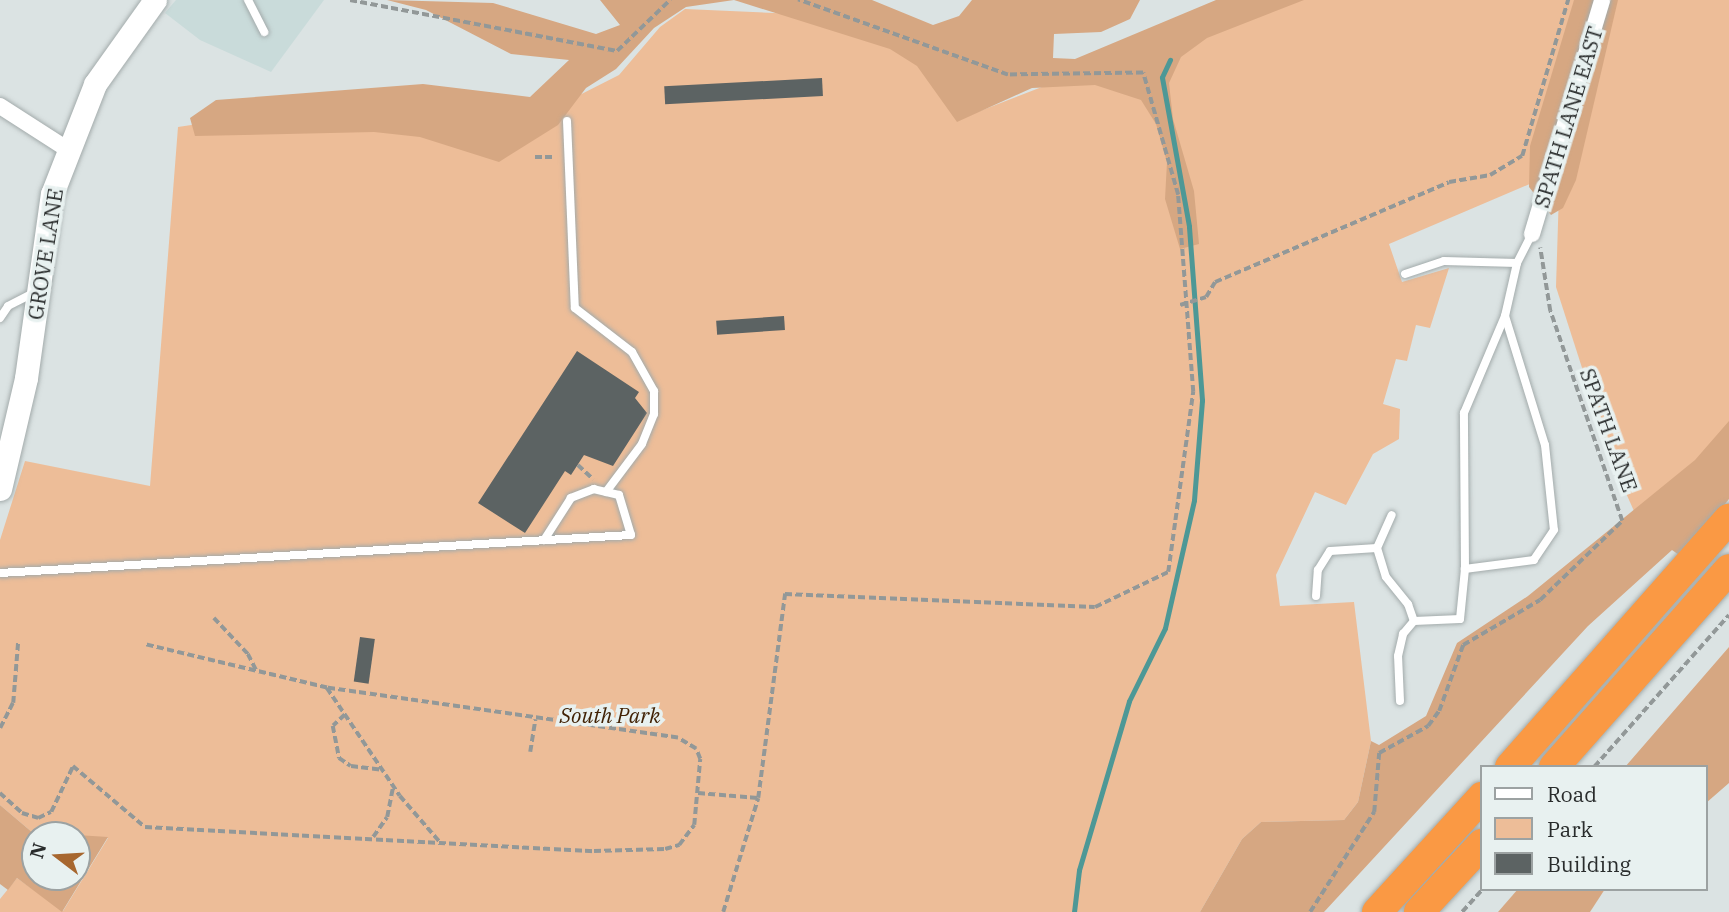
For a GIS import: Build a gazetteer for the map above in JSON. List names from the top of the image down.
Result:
{
  "streets": {
    "main road": ["GROVE LANE"],
    "street": ["SPATH LANE EAST"],
    "path": ["SPATH LANE"]
  },
  "crossings": [
    ["SPATH LANE EAST", "SPATH LANE"]
  ],
  "parks": ["South Park"],
  "legend": ["Road", "Park", "Building"],
  "north": "left"
}
